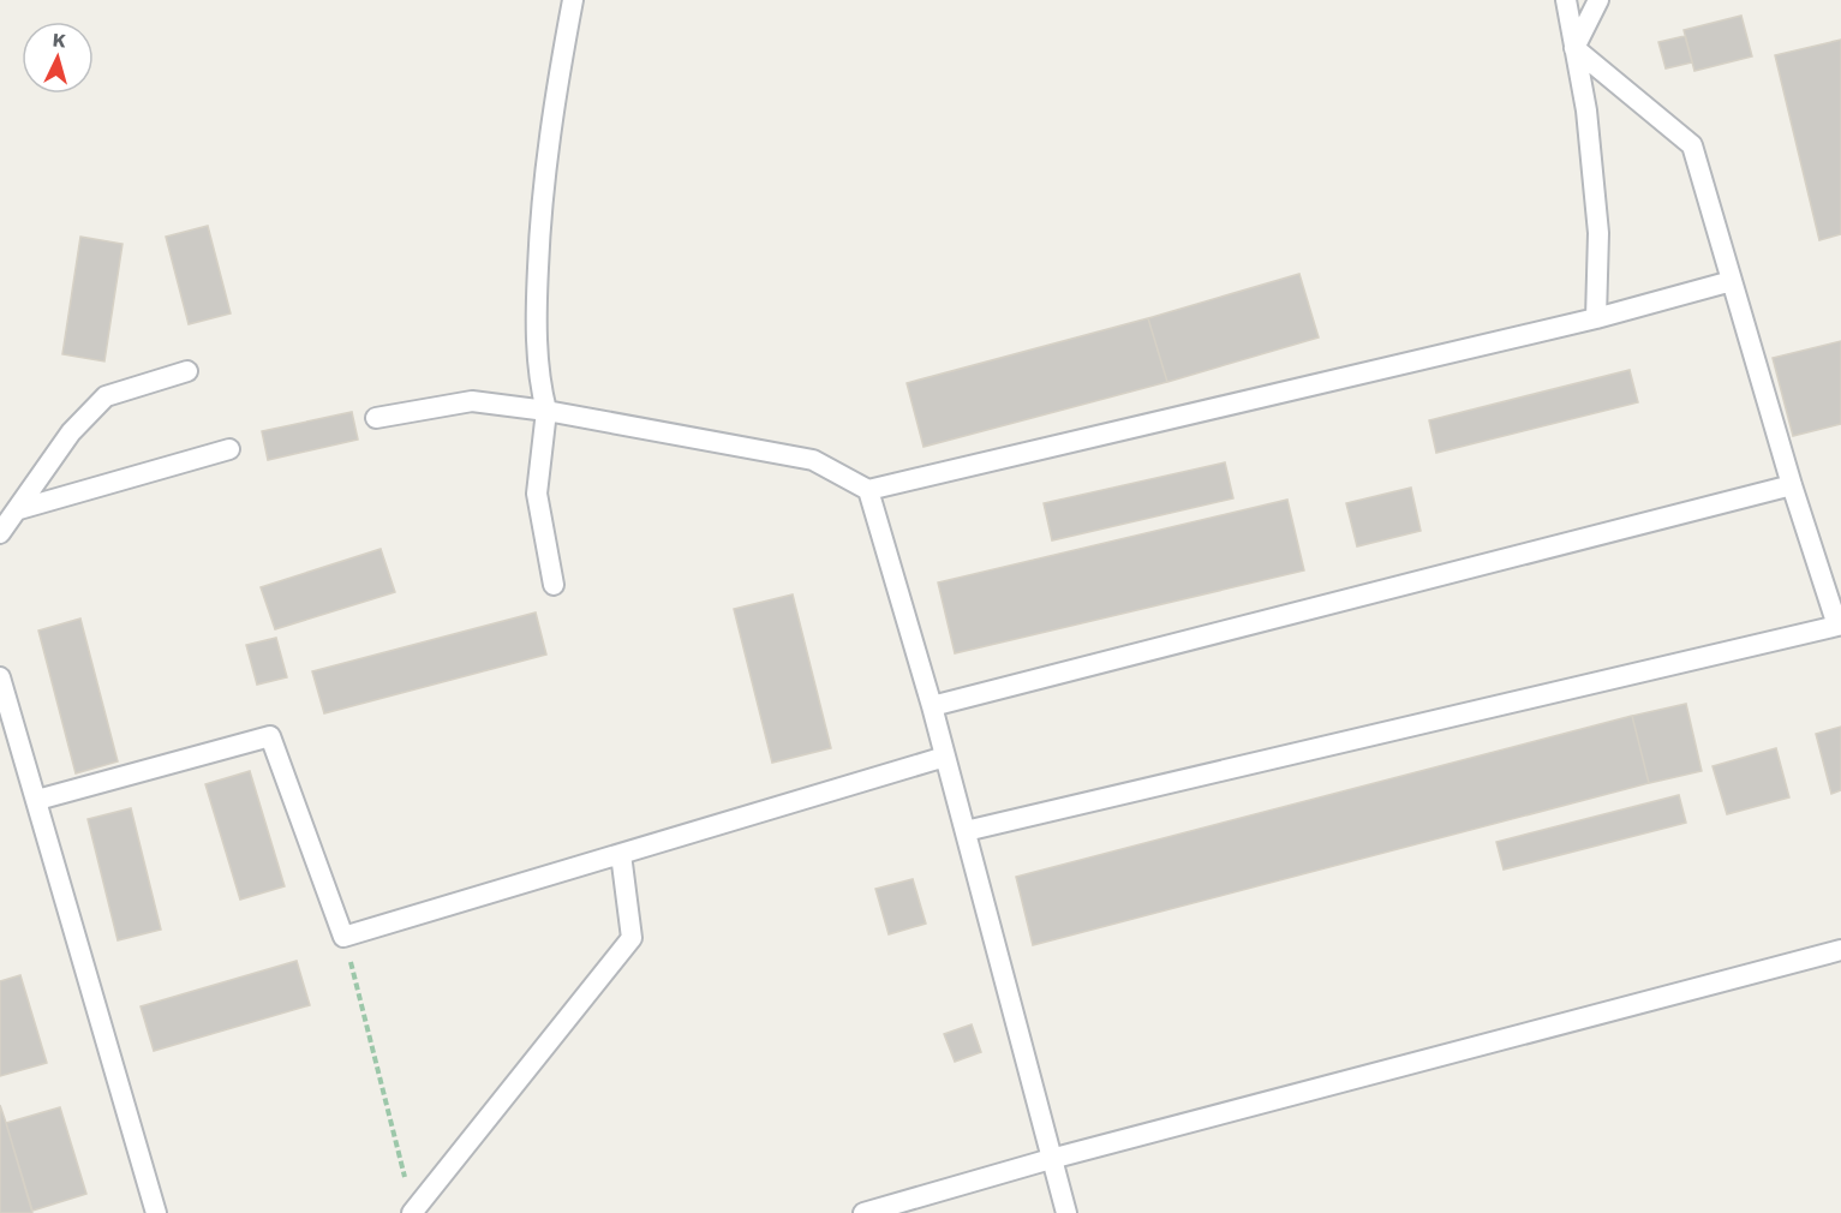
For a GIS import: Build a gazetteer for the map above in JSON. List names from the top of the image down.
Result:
{
  "north": "top"
}
